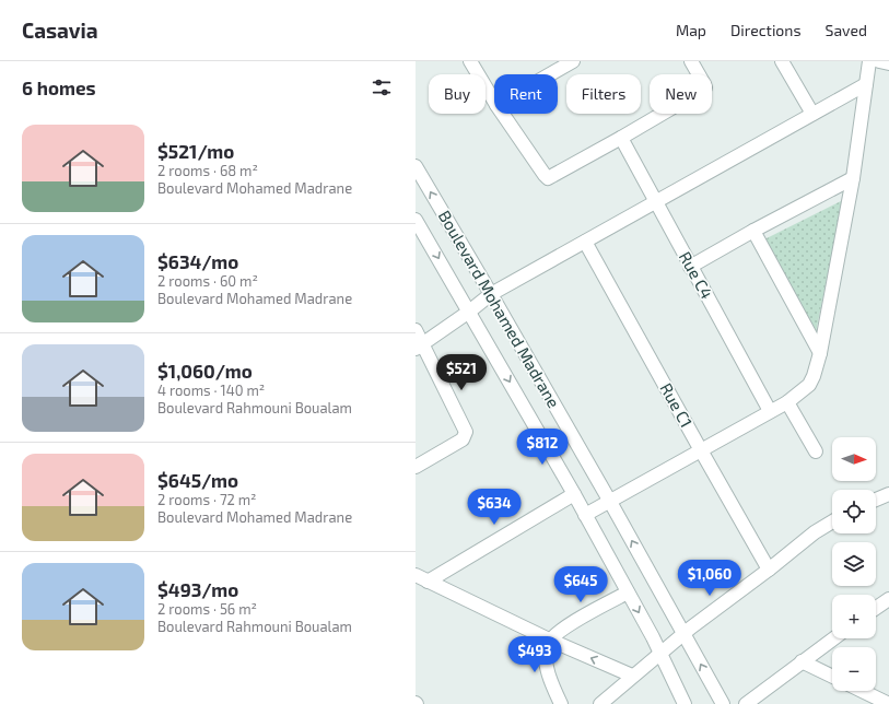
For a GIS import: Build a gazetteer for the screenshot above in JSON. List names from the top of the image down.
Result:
{
  "streets": {
    "street": ["Rue C4", "Boulevard Mohamed Madrane", "Rue C1"]
  },
  "north": "right",
  "page": {
    "header": "Casavia",
    "nav": ["Map", "Directions", "Saved"],
    "heading": "6 homes",
    "chip": [
      "Buy",
      "Rent",
      "Filters",
      "New"
    ],
    "list": [
      {
        "name": "$521/mo",
        "note": "2 rooms · 68 m² · Boulevard Mohamed Madrane"
      },
      {
        "name": "$634/mo",
        "note": "2 rooms · 60 m² · Boulevard Mohamed Madrane"
      },
      {
        "name": "$1,060/mo",
        "note": "4 rooms · 140 m² · Boulevard Rahmouni Boualam"
      },
      {
        "name": "$645/mo",
        "note": "2 rooms · 72 m² · Boulevard Mohamed Madrane"
      },
      {
        "name": "$493/mo",
        "note": "2 rooms · 56 m² · Boulevard Rahmouni Boualam"
      }
    ],
    "price": [
      "$521",
      "$812",
      "$634",
      "$1,060",
      "$645",
      "$493"
    ],
    "map_buttons": ["+", "−"]
  }
}
